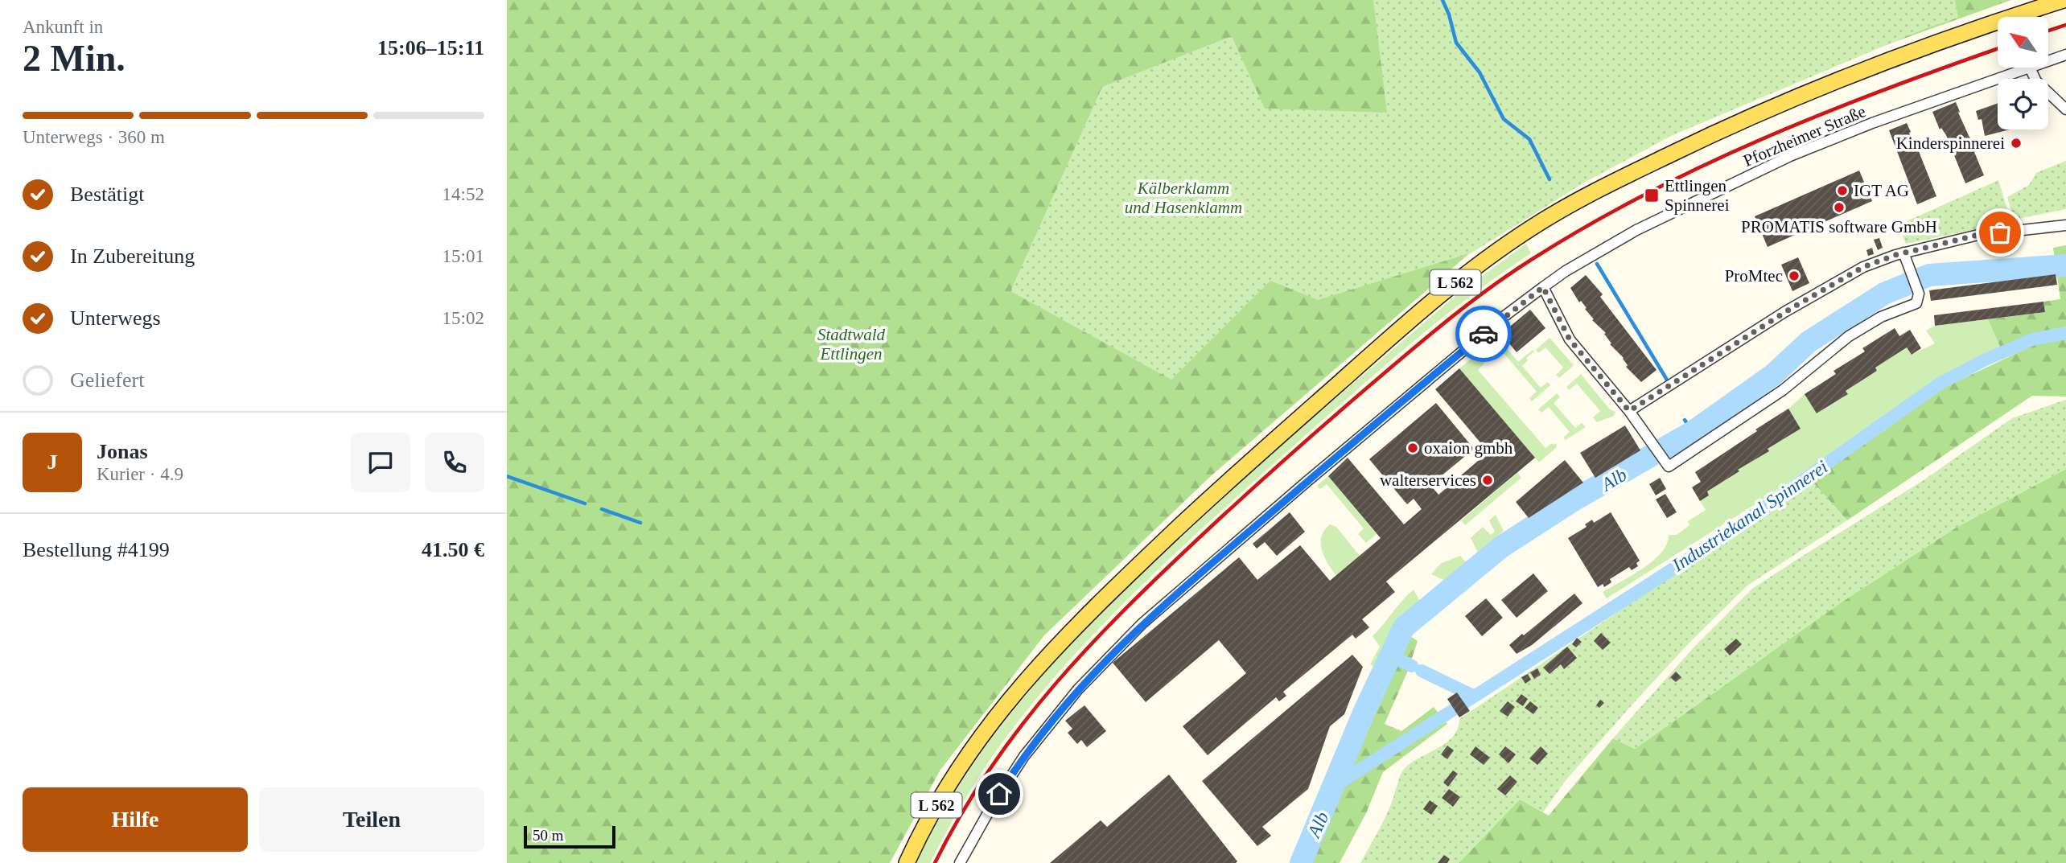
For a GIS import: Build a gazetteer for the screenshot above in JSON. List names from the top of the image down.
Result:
{
  "streets": {
    "main road": ["L 562"],
    "street": ["Pforzheimer Straße"]
  },
  "water": ["Alb", "Industriekanal Spinnerei"],
  "parks": ["Kälberklamm und Hasenklamm", "Stadtwald Ettlingen"],
  "places": {
    "other": [
      "Kinderspinnerei",
      "IGT AG",
      "PROMATIS software GmbH",
      "ProMtec",
      "oxaion gmbh",
      "walterservices"
    ],
    "transit": ["Ettlingen Spinnerei"]
  },
  "scale_bar": "50 m",
  "north": "top left",
  "page": {
    "heading": ["2 Min.", "Ankunft in", "15:06–15:11"],
    "panel": [
      "Jonas",
      "Kurier · 4.9",
      "Bestellung #4199",
      "41.50 €"
    ],
    "bar": "Unterwegs · 360 m",
    "list": [
      ["Bestätigt", "14:52"],
      ["In Zubereitung", "15:01"],
      ["Unterwegs", "15:02"],
      "Geliefert"
    ],
    "round": "J",
    "buttons": ["Hilfe", "Teilen"],
    "scale": "50 m"
  }
}
